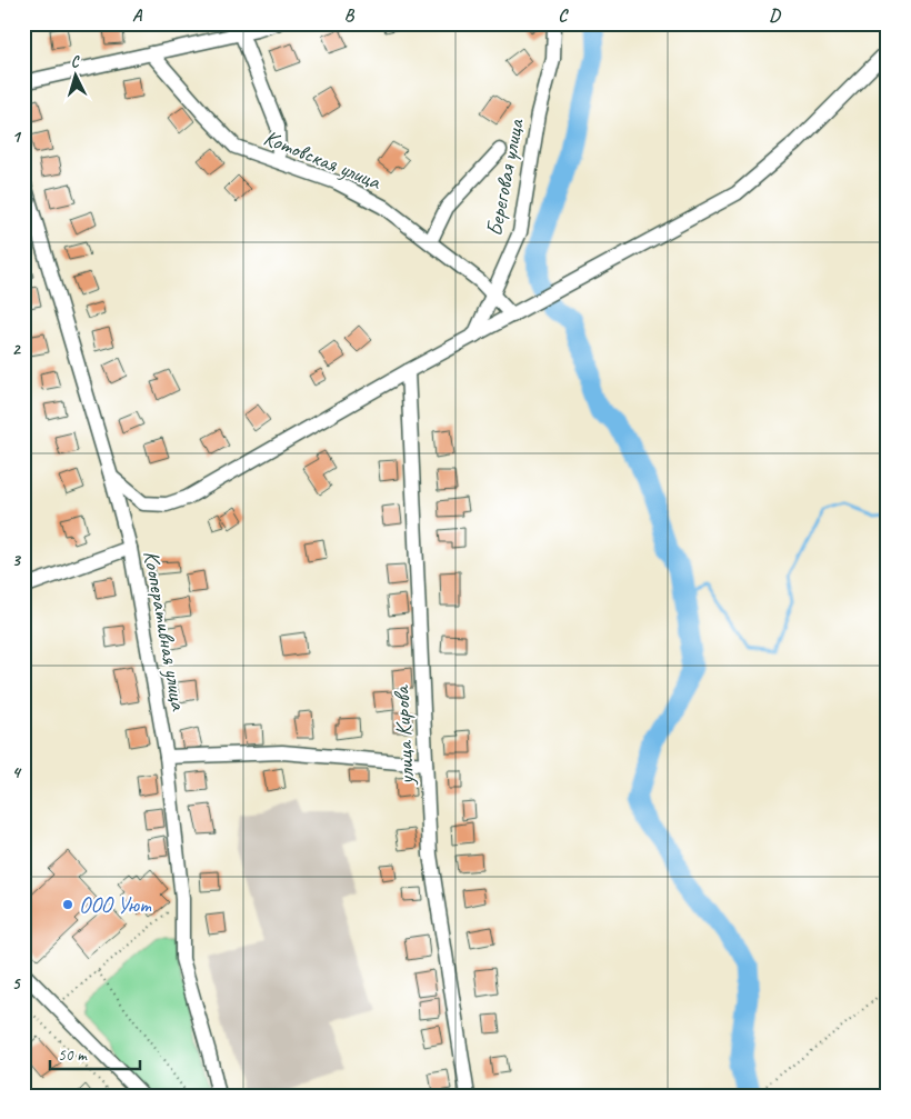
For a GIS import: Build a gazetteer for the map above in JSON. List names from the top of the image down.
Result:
{
  "streets": {
    "street": [
      "Котовская улица",
      "Береговая улица",
      "Кооперативная улица",
      "улица Кирова"
    ]
  },
  "crossings": [
    ["Котовская улица", "Береговая улица"]
  ],
  "places": ["ООО Уют"],
  "scale_bar": "50 m",
  "north": "top",
  "grid": {
    "columns": [
      "A",
      "B",
      "C",
      "D"
    ],
    "rows": [
      "1",
      "2",
      "3",
      "4",
      "5"
    ]
  }
}
